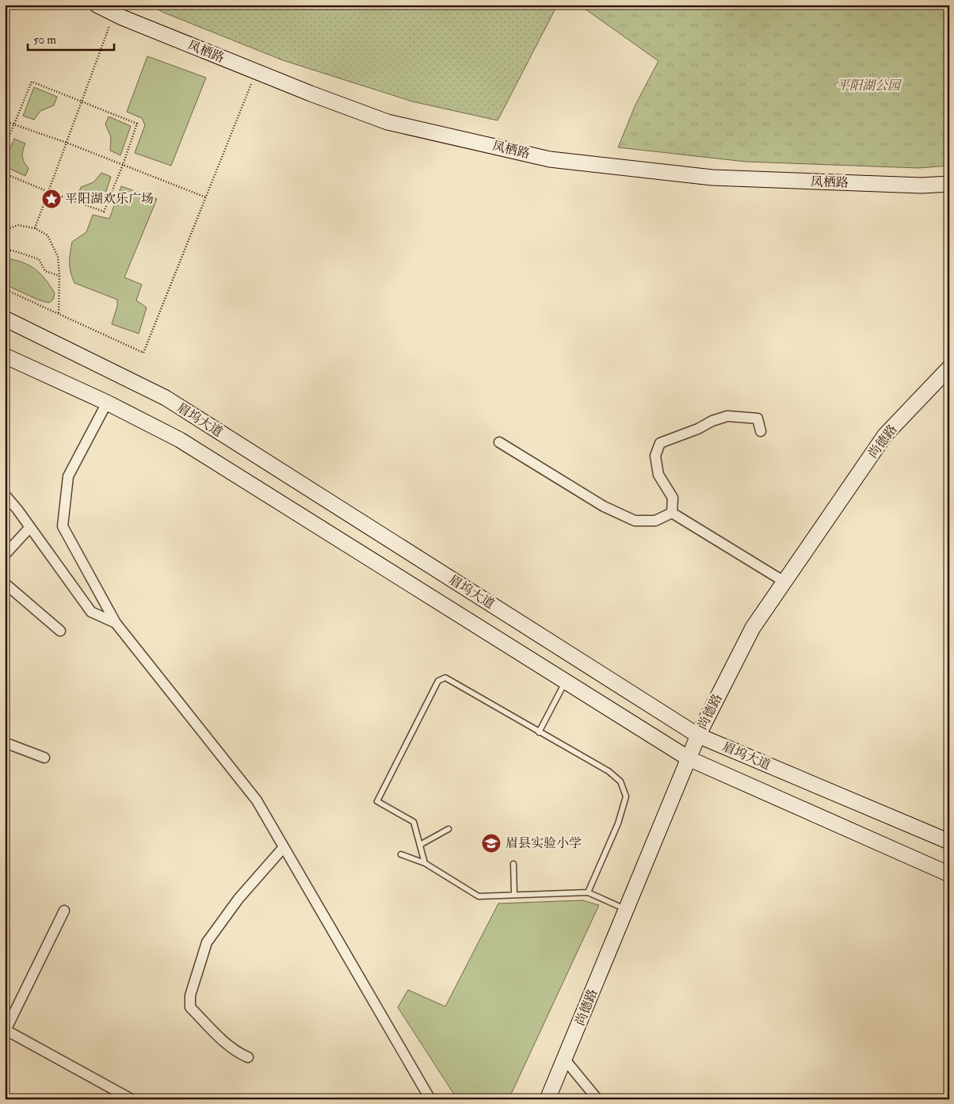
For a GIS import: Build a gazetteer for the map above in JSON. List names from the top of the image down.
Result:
{
  "streets": {
    "main road": ["凤栖路", "眉坞大道", "尚德路"]
  },
  "crossings": [
    ["眉坞大道", "尚德路"]
  ],
  "parks": ["平阳湖公园"],
  "places": {
    "place": ["平阳湖欢乐广场"],
    "school or university": ["眉县实验小学"]
  },
  "scale_bar": "50 m"
}
